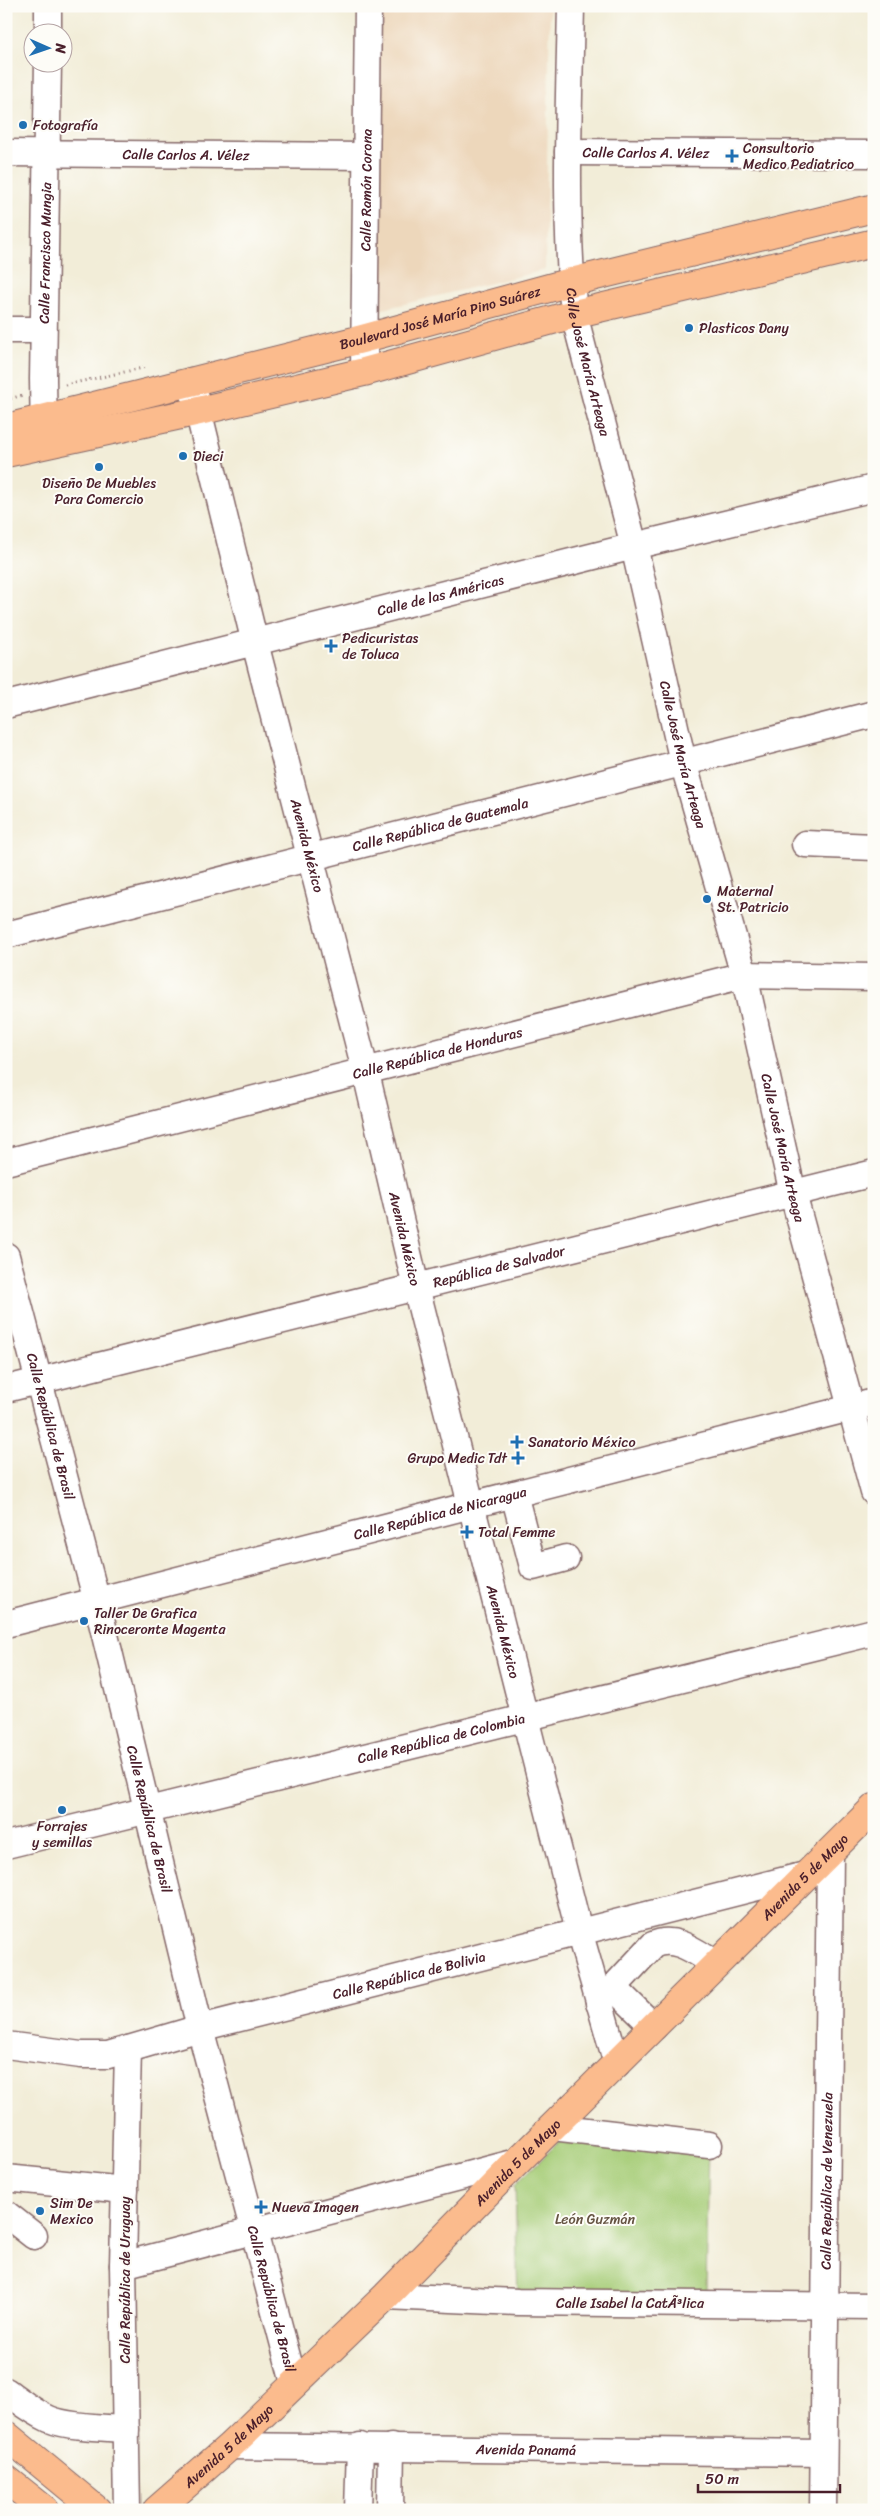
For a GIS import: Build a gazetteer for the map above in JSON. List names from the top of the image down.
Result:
{
  "streets": {
    "main road": ["Boulevard José María Pino Suárez", "Avenida 5 de Mayo"],
    "street": [
      "Calle Carlos A. Vélez",
      "Calle Ramón Corona",
      "Calle Francisco Mungia",
      "Calle José María Arteaga",
      "Calle de las Américas",
      "Calle República de Guatemala",
      "Avenida México",
      "Calle República de Honduras",
      "República de Salvador",
      "Calle República de Brasil",
      "Calle República de Nicaragua",
      "Calle República de Colombia",
      "Calle República de Bolivia",
      "Calle República de Venezuela",
      "Calle República de Uruguay",
      "Calle Isabel la CatÃ³lica",
      "Avenida Panamá"
    ]
  },
  "crossings": [
    ["Calle Carlos A. Vélez", "Calle Ramón Corona"],
    ["Calle Carlos A. Vélez", "Calle Francisco Mungia"],
    ["Calle Carlos A. Vélez", "Calle José María Arteaga"],
    ["Calle Ramón Corona", "Boulevard José María Pino Suárez"],
    ["Calle Francisco Mungia", "Boulevard José María Pino Suárez"],
    ["Boulevard José María Pino Suárez", "Calle José María Arteaga"],
    ["Boulevard José María Pino Suárez", "Avenida México"],
    ["Calle José María Arteaga", "Calle de las Américas"],
    ["Calle José María Arteaga", "Calle República de Guatemala"],
    ["Calle José María Arteaga", "Calle República de Honduras"],
    ["Calle José María Arteaga", "República de Salvador"],
    ["Calle José María Arteaga", "Calle República de Nicaragua"],
    ["Calle de las Américas", "Avenida México"],
    ["Calle República de Guatemala", "Avenida México"],
    ["Avenida México", "Calle República de Honduras"],
    ["Avenida México", "República de Salvador"],
    ["Avenida México", "Calle República de Nicaragua"],
    ["Avenida México", "Calle República de Colombia"],
    ["Avenida México", "Avenida 5 de Mayo"],
    ["Avenida México", "Calle República de Bolivia"],
    ["República de Salvador", "Calle República de Brasil"],
    ["Calle República de Brasil", "Calle República de Nicaragua"],
    ["Calle República de Brasil", "Calle República de Colombia"],
    ["Calle República de Brasil", "Avenida 5 de Mayo"],
    ["Calle República de Brasil", "Calle República de Bolivia"],
    ["Avenida 5 de Mayo", "Calle República de Bolivia"],
    ["Avenida 5 de Mayo", "Calle República de Venezuela"],
    ["Avenida 5 de Mayo", "Calle Isabel la CatÃ³lica"],
    ["Avenida 5 de Mayo", "Avenida Panamá"],
    ["Calle República de Bolivia", "Calle República de Uruguay"],
    ["Calle República de Venezuela", "Calle Isabel la CatÃ³lica"],
    ["Calle República de Venezuela", "Avenida Panamá"]
  ],
  "parks": ["León Guzmán"],
  "places": {
    "other": [
      "Fotografía",
      "Plasticos Dany",
      "Dieci",
      "Diseño De Muebles Para Comercio",
      "Maternal St. Patricio",
      "Taller De Grafica Rinoceronte Magenta",
      "Forrajes y semillas",
      "Sim De Mexico"
    ],
    "health": [
      "Consultorio Medico Pediatrico",
      "Pedicuristas de Toluca",
      "Sanatorio México",
      "Grupo Medic Tdt",
      "Total Femme",
      "Nueva Imagen"
    ]
  },
  "scale_bar": "50 m",
  "north": "right"
}
